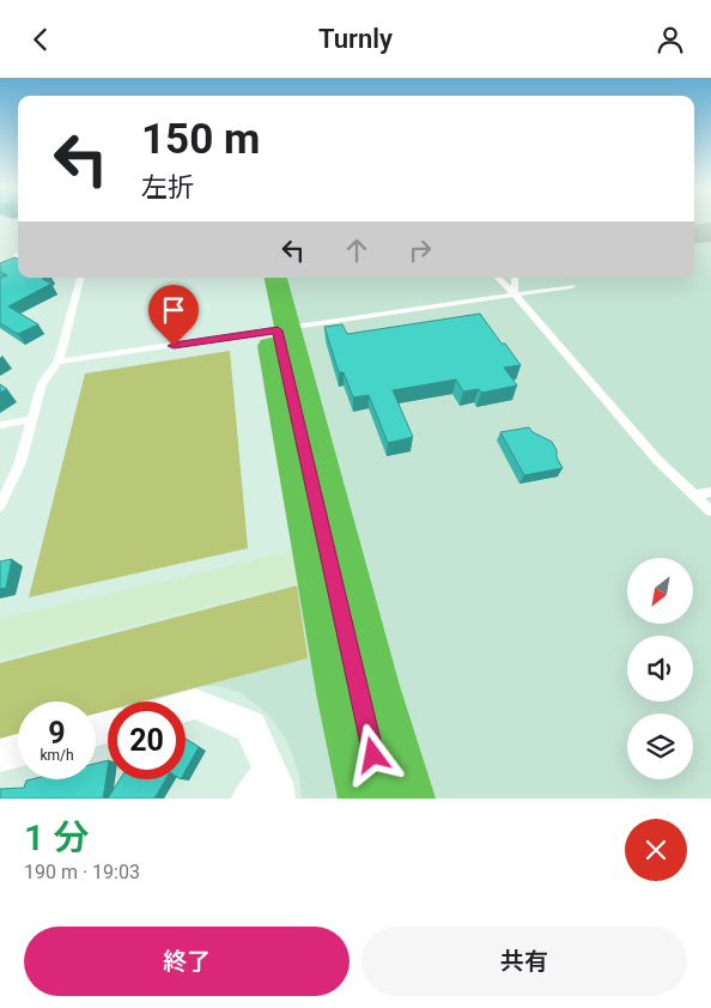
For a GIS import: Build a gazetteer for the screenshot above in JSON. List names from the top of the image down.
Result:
{
  "north": "bottom left",
  "page": {
    "header": "Turnly",
    "turn": ["150 m", "左折"],
    "speed": "9 km/h",
    "limit": "20",
    "heading": ["1 分", "190 m · 19:03"],
    "buttons": ["終了", "共有"]
  }
}
